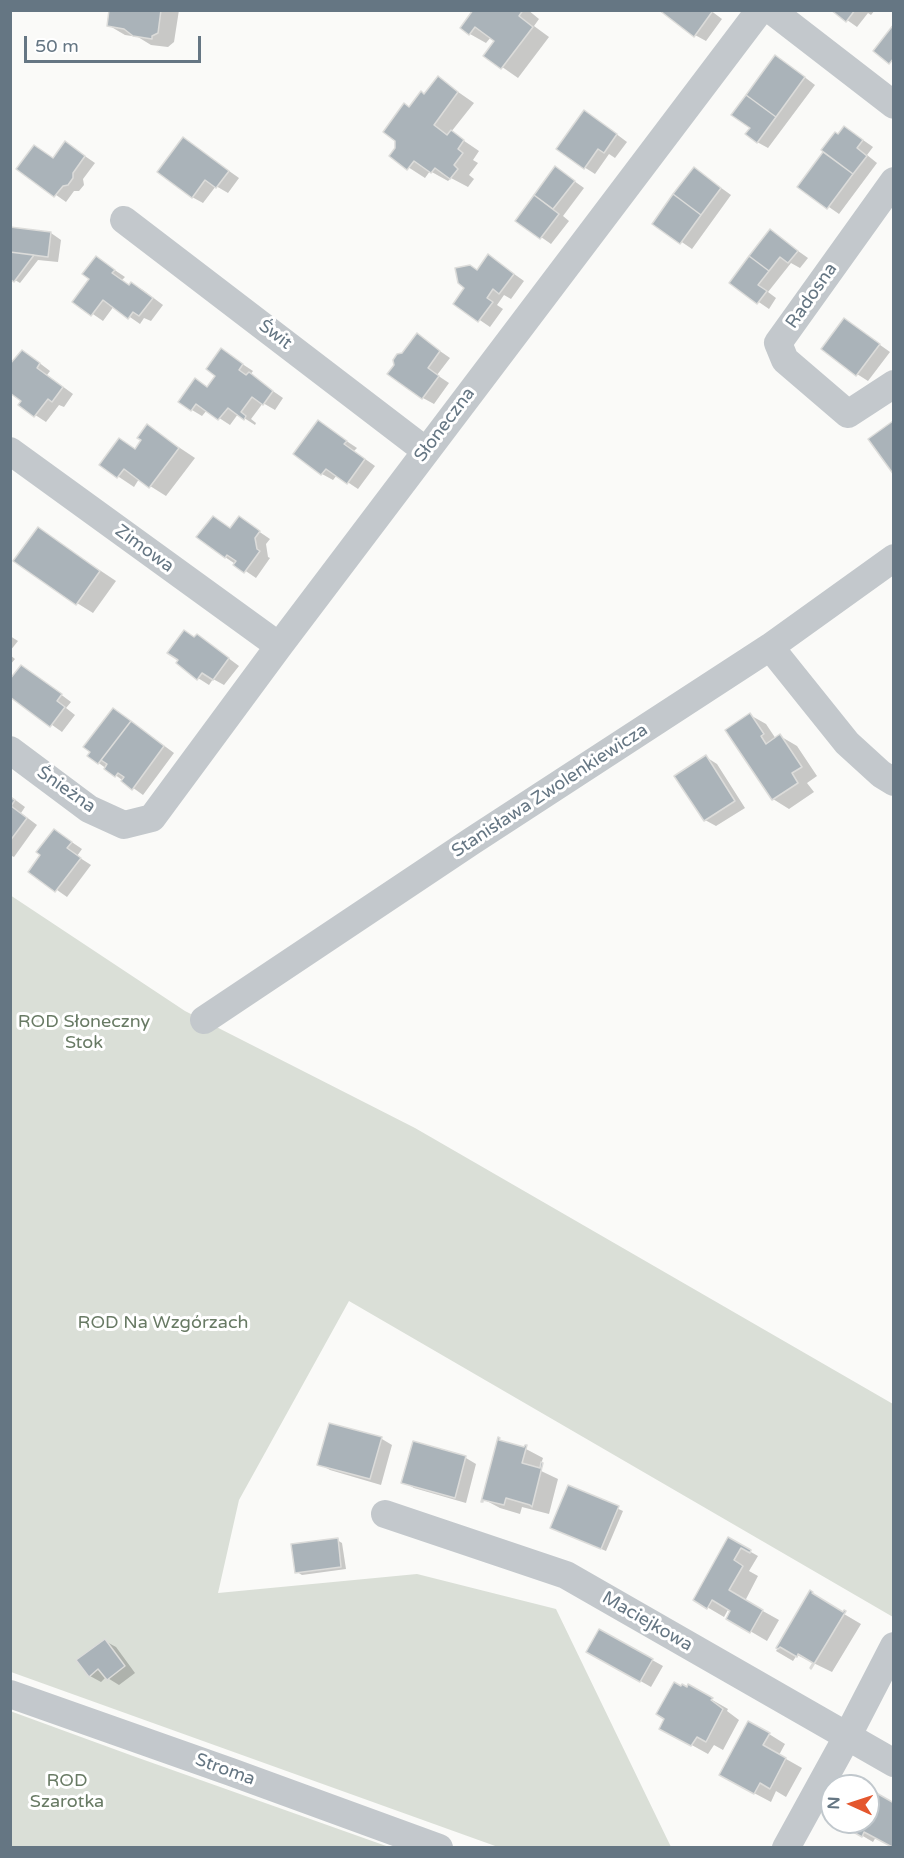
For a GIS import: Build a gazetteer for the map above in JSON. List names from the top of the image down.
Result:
{
  "streets": {
    "street": [
      "Radosna",
      "Świt",
      "Słoneczna",
      "Zimowa",
      "Śnieżna",
      "Stanisława Zwolenkiewicza",
      "Maciejkowa",
      "Stroma"
    ]
  },
  "crossings": [
    ["Świt", "Słoneczna"],
    ["Słoneczna", "Zimowa"],
    ["Słoneczna", "Śnieżna"]
  ],
  "parks": ["ROD Słoneczny Stok", "ROD Na Wzgórzach", "ROD Szarotka"],
  "scale_bar": "50 m",
  "north": "left"
}
